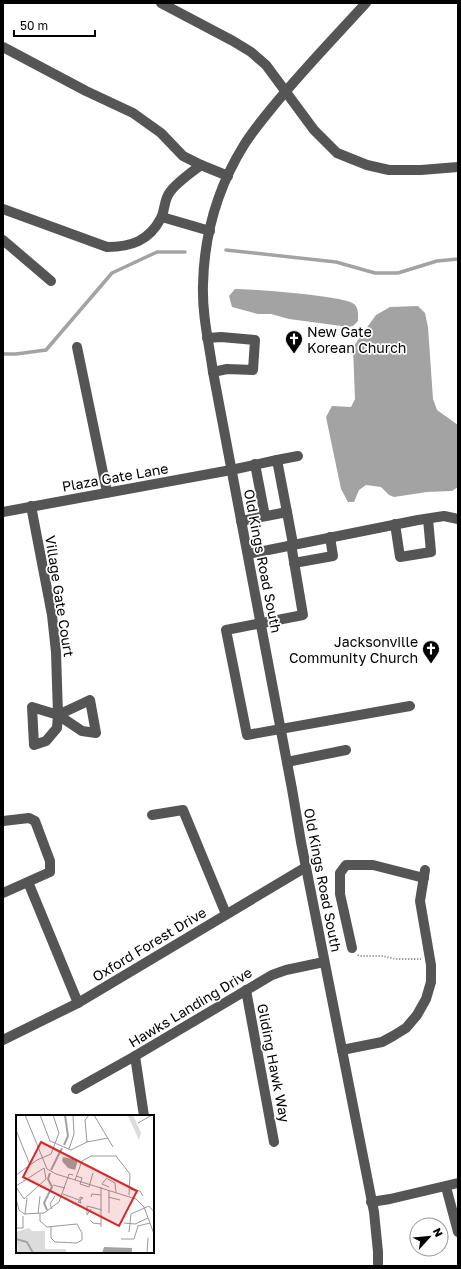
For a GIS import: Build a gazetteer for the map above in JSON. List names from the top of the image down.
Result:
{
  "streets": {
    "street": [
      "Plaza Gate Lane",
      "Old Kings Road South",
      "Village Gate Court",
      "Oxford Forest Drive",
      "Hawks Landing Drive",
      "Gliding Hawk Way"
    ]
  },
  "crossings": [
    ["Plaza Gate Lane", "Old Kings Road South"],
    ["Plaza Gate Lane", "Village Gate Court"],
    ["Old Kings Road South", "Oxford Forest Drive"],
    ["Old Kings Road South", "Hawks Landing Drive"],
    ["Hawks Landing Drive", "Gliding Hawk Way"]
  ],
  "places": {
    "church": ["New Gate Korean Church", "Jacksonville Community Church"]
  },
  "scale_bar": "50 m",
  "north": "top right"
}
